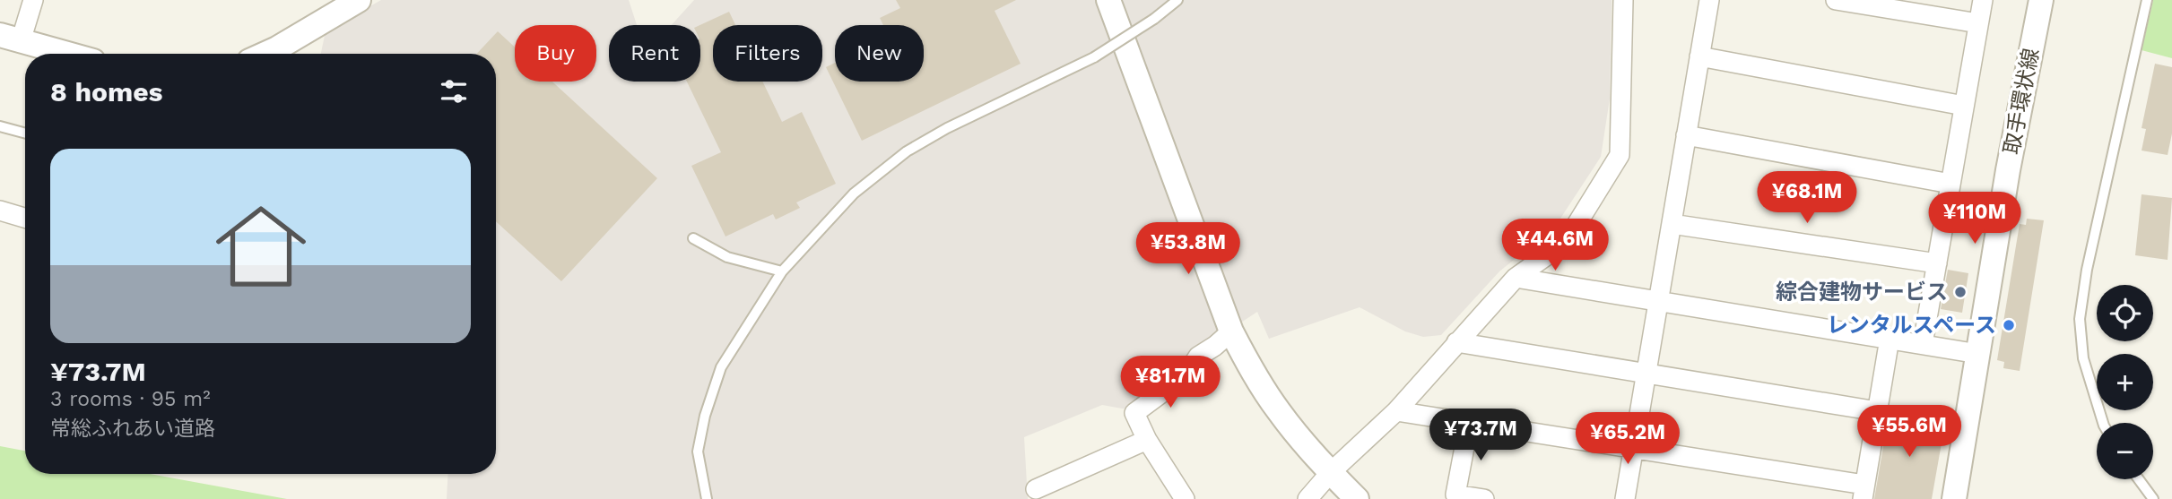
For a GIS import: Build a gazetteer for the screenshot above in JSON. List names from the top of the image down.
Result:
{
  "streets": {
    "street": ["取手環状線"]
  },
  "places": ["綜合建物サービス", "レンタルスペース"],
  "page": {
    "chip": [
      "Buy",
      "Rent",
      "Filters",
      "New"
    ],
    "heading": "8 homes",
    "list": [
      {
        "name": "¥73.7M",
        "note": "3 rooms · 95 m² · 常総ふれあい道路"
      }
    ],
    "price": [
      "¥68.1M",
      "¥110M",
      "¥44.6M",
      "¥53.8M",
      "¥81.7M",
      "¥55.6M",
      "¥73.7M",
      "¥65.2M"
    ],
    "map_buttons": ["+", "−"]
  }
}
